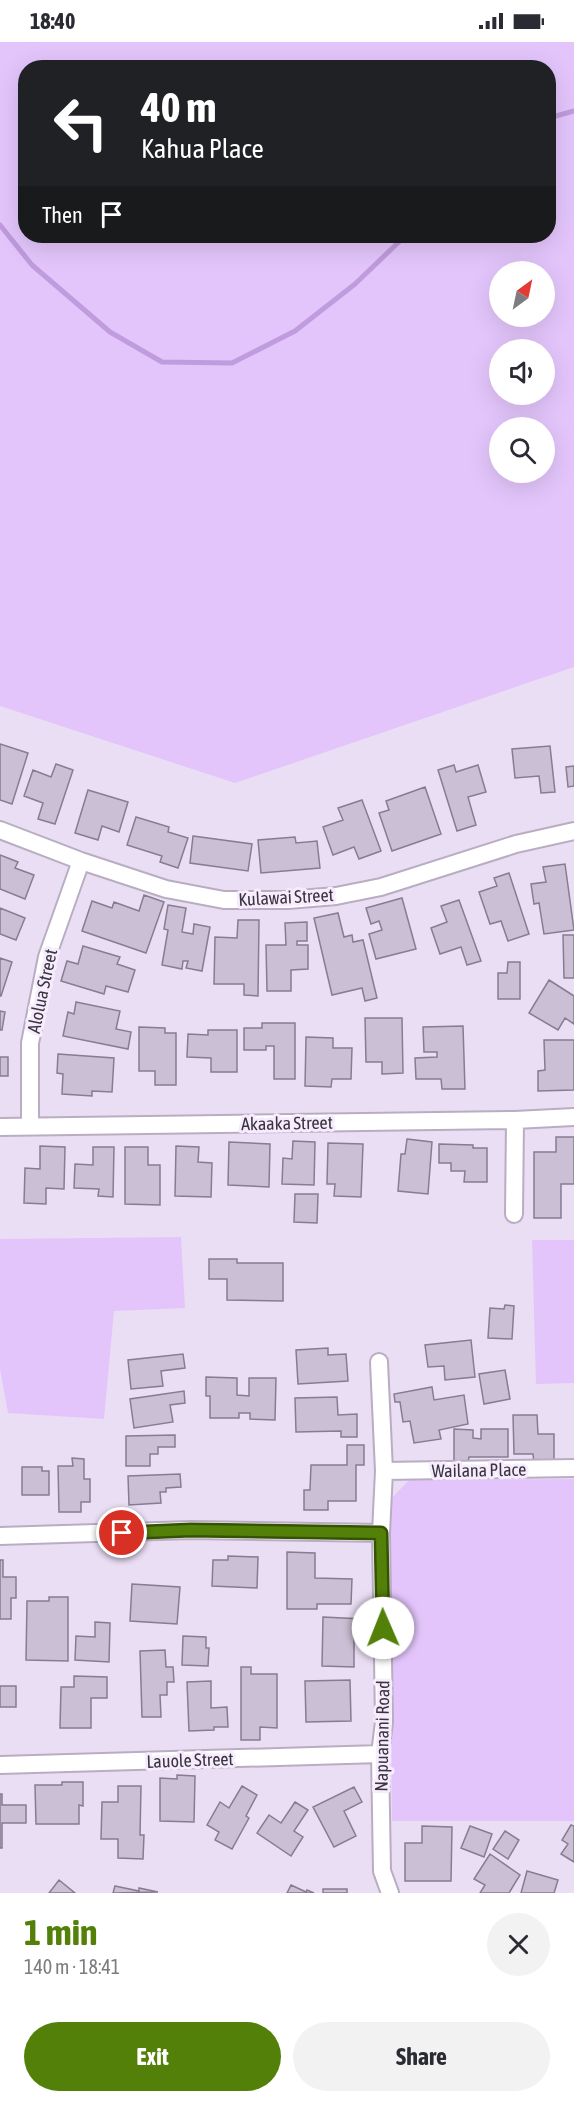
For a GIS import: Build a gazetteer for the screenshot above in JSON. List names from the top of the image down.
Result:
{
  "streets": {
    "street": [
      "Kulawai Street",
      "Alolua Street",
      "Akaaka Street",
      "Wailana Place",
      "Napuanani Road",
      "Lauole Street"
    ]
  },
  "crossings": [
    ["Kulawai Street", "Alolua Street"],
    ["Alolua Street", "Akaaka Street"],
    ["Wailana Place", "Napuanani Road"],
    ["Napuanani Road", "Lauole Street"]
  ],
  "north": "top right",
  "page": {
    "status": "18:40",
    "turn": ["40 m", "Kahua Place"],
    "then": "Then",
    "heading": ["1 min", "140 m · 18:41"],
    "buttons": ["Exit", "Share"]
  }
}
